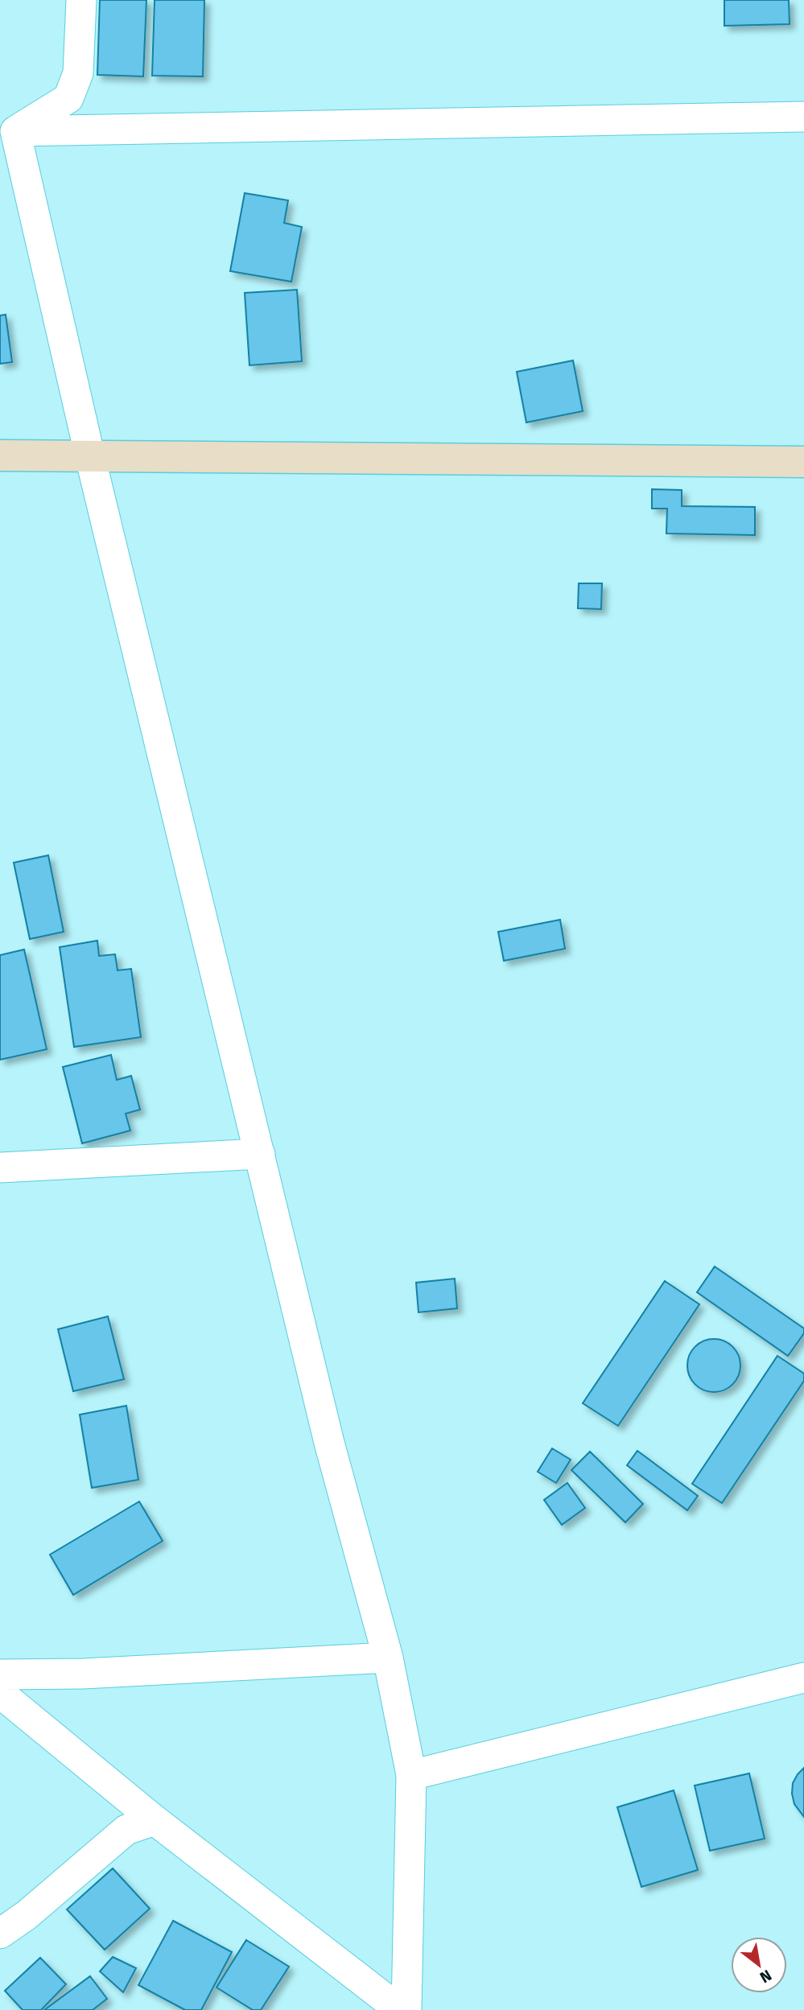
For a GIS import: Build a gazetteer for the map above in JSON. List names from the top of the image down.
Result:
{
  "north": "bottom right"
}
